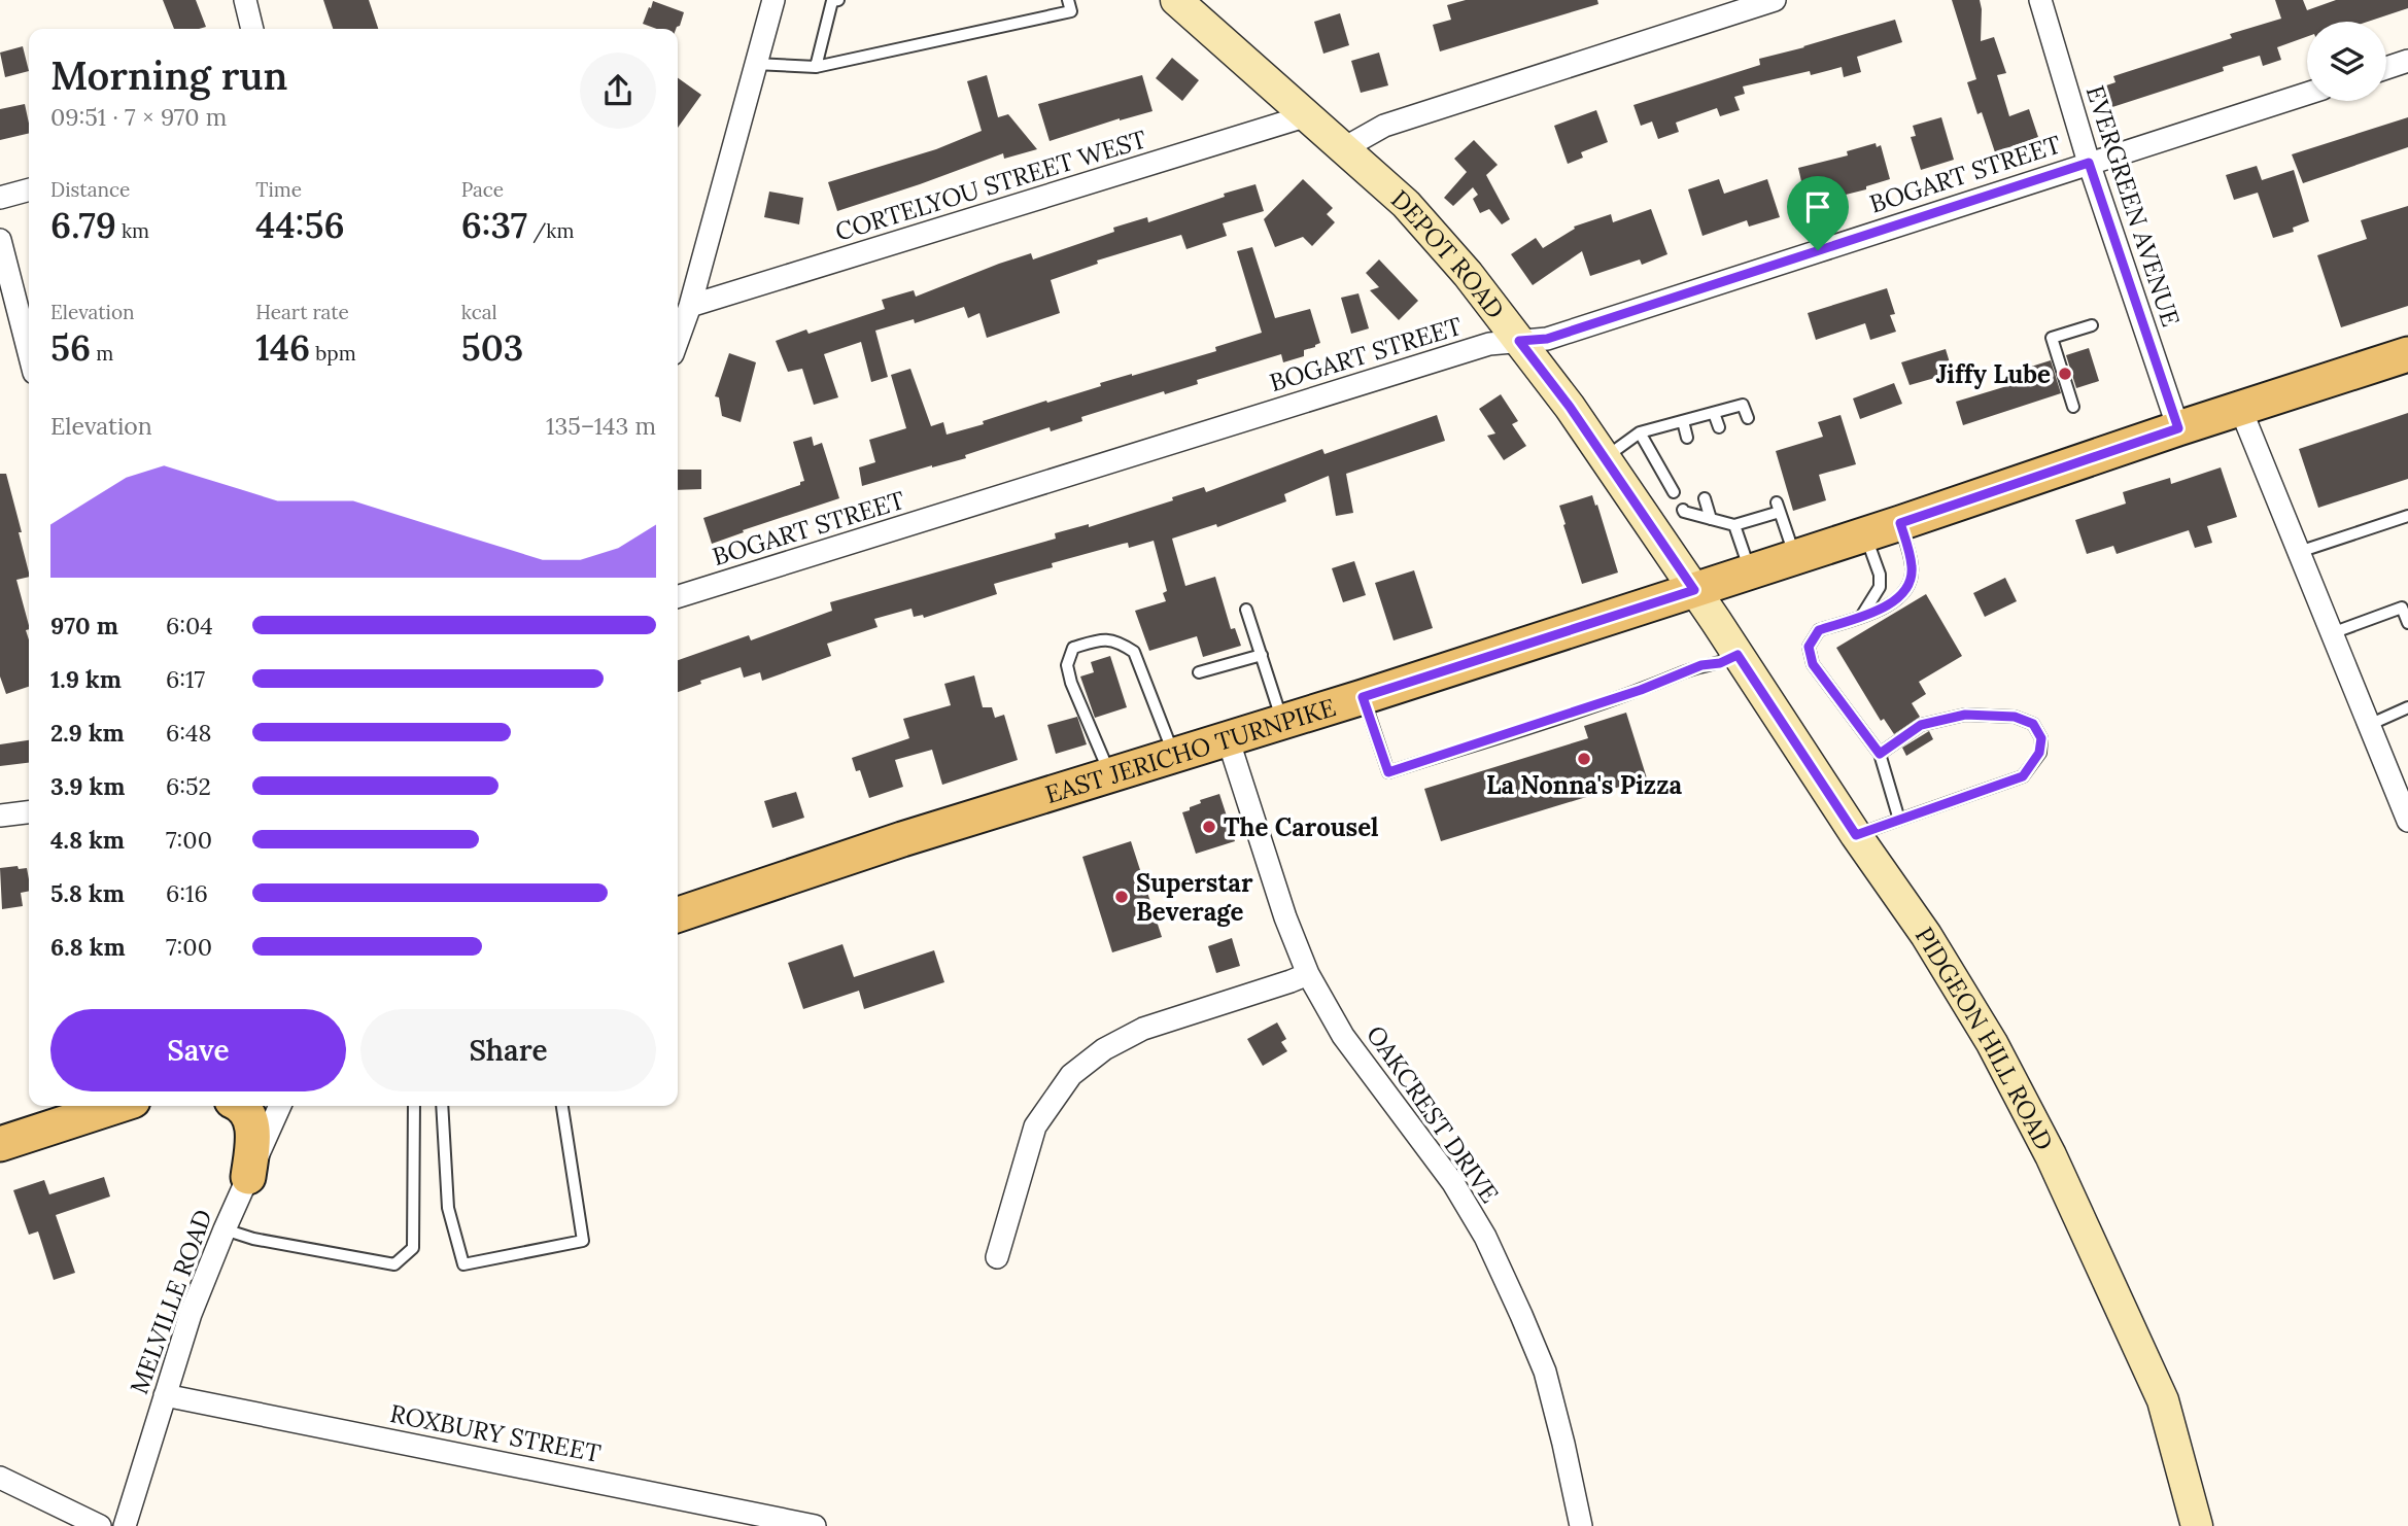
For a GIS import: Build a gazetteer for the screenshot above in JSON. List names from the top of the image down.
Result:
{
  "streets": {
    "main road": ["EAST JERICHO TURNPIKE"],
    "street": [
      "BOGART STREET",
      "CORTELYOU STREET WEST",
      "EVERGREEN AVENUE",
      "DEPOT ROAD",
      "PIDGEON HILL ROAD",
      "OAKCREST DRIVE",
      "MELVILLE ROAD",
      "ROXBURY STREET"
    ]
  },
  "crossings": [
    ["BOGART STREET", "EVERGREEN AVENUE"],
    ["BOGART STREET", "DEPOT ROAD"],
    ["CORTELYOU STREET WEST", "DEPOT ROAD"],
    ["EVERGREEN AVENUE", "EAST JERICHO TURNPIKE"],
    ["DEPOT ROAD", "EAST JERICHO TURNPIKE"],
    ["DEPOT ROAD", "PIDGEON HILL ROAD"],
    ["EAST JERICHO TURNPIKE", "PIDGEON HILL ROAD"],
    ["EAST JERICHO TURNPIKE", "OAKCREST DRIVE"],
    ["MELVILLE ROAD", "ROXBURY STREET"]
  ],
  "places": [
    "Jiffy Lube",
    "La Nonna's Pizza",
    "The Carousel",
    "Superstar Beverage"
  ],
  "page": {
    "heading": ["Morning run", "09:51 · 7 × 970 m"],
    "stats": [
      ["Distance", "6.79 km"],
      ["Time", "44:56"],
      ["Pace", "6:37 /km"],
      ["Elevation", "56 m"],
      ["Heart rate", "146 bpm"],
      ["kcal", "503"]
    ],
    "chart": ["Elevation", "135–143 m"],
    "list": [
      {
        "name": "970 m",
        "note": "6:04"
      },
      {
        "name": "1.9 km",
        "note": "6:17"
      },
      {
        "name": "2.9 km",
        "note": "6:48"
      },
      {
        "name": "3.9 km",
        "note": "6:52"
      },
      {
        "name": "4.8 km",
        "note": "7:00"
      },
      {
        "name": "5.8 km",
        "note": "6:16"
      },
      {
        "name": "6.8 km",
        "note": "7:00"
      }
    ],
    "buttons": ["Save", "Share"]
  }
}
